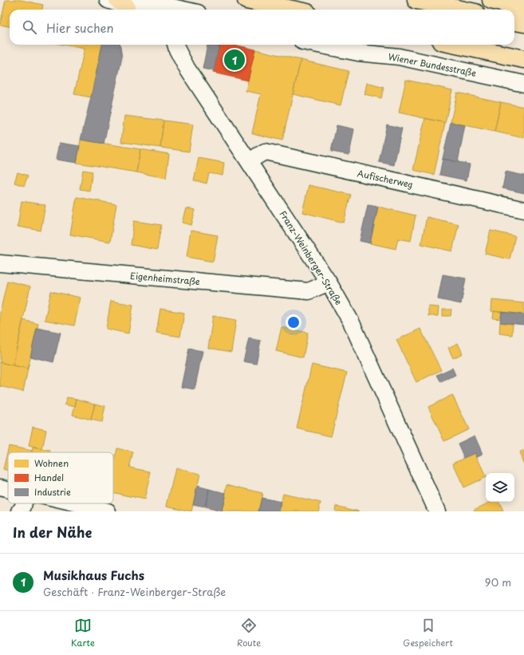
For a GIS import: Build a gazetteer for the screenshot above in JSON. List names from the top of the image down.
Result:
{
  "streets": {
    "street": [
      "Wiener Bundesstraße",
      "Aufischerweg",
      "Franz-Weinberger-Straße",
      "Eigenheimstraße"
    ]
  },
  "crossings": [
    ["Aufischerweg", "Franz-Weinberger-Straße"],
    ["Franz-Weinberger-Straße", "Eigenheimstraße"]
  ],
  "legend": ["Wohnen", "Handel", "Industrie"],
  "page": {
    "search": "Hier suchen",
    "pins": "1",
    "heading": "In der Nähe",
    "list": [
      {
        "mark": "1",
        "name": "Musikhaus Fuchs",
        "note": "Geschäft · Franz-Weinberger-Straße",
        "value": "90 m"
      }
    ],
    "nav": ["Karte", "Route", "Gespeichert"]
  }
}
